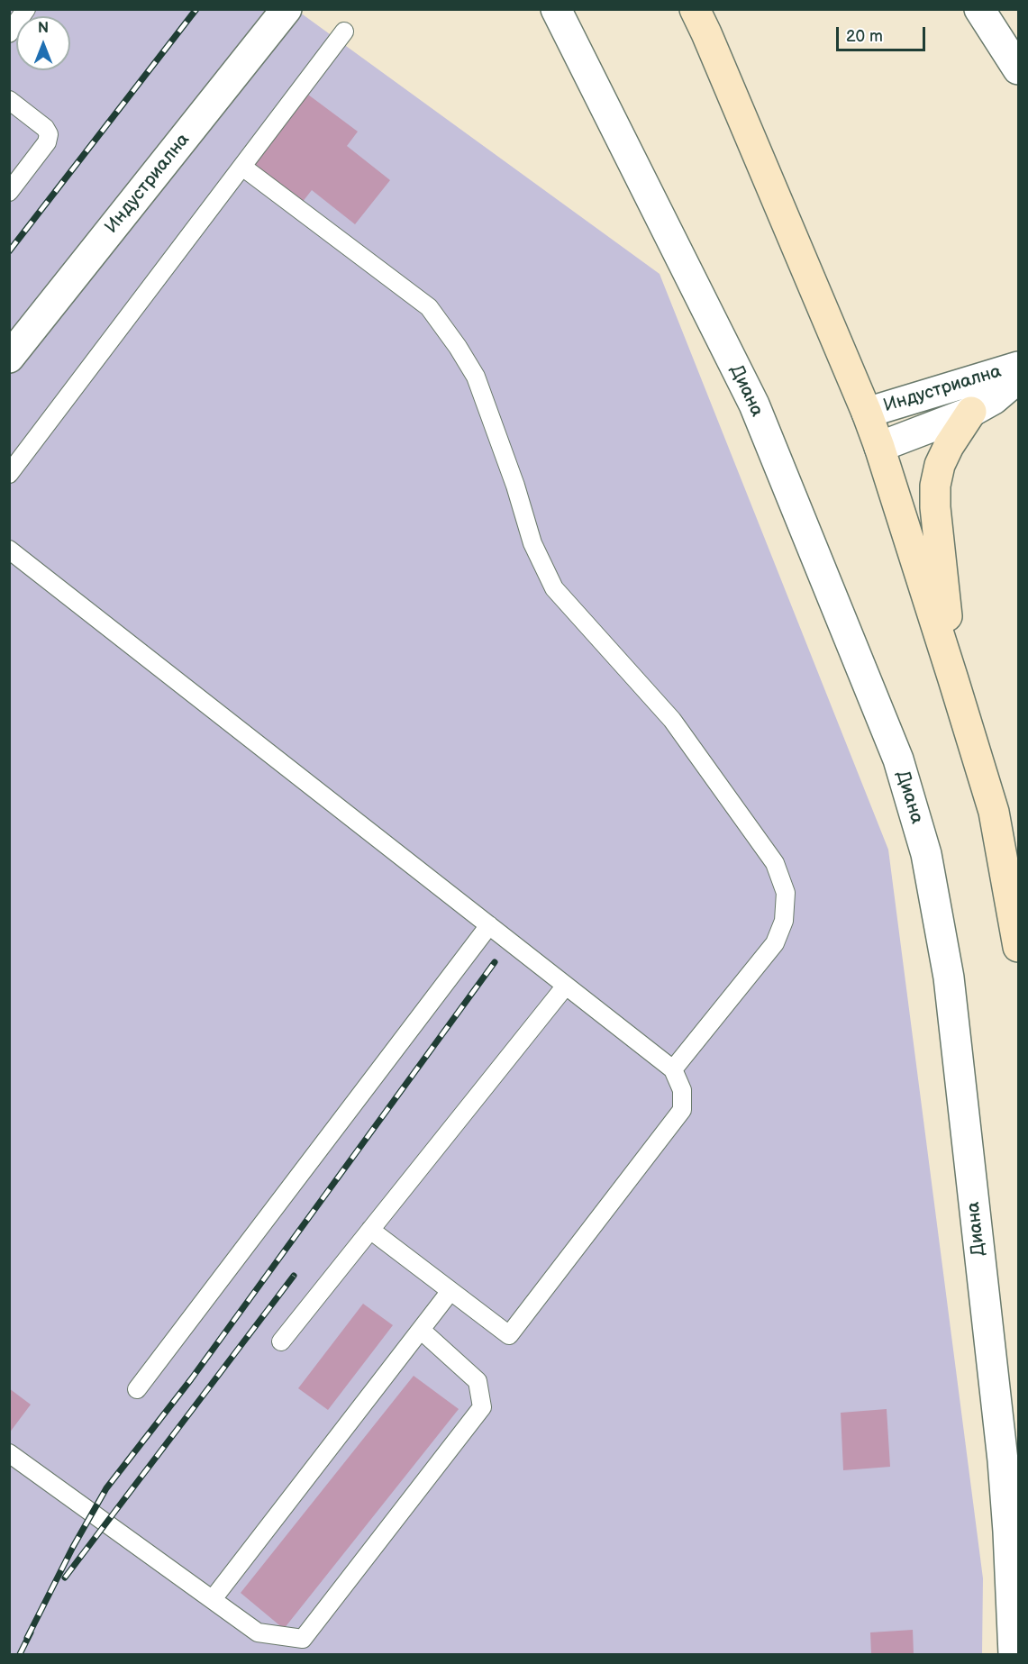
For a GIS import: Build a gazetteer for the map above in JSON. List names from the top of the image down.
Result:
{
  "streets": {
    "street": ["Индустриална", "Диана"]
  },
  "scale_bar": "20 m",
  "north": "top"
}
